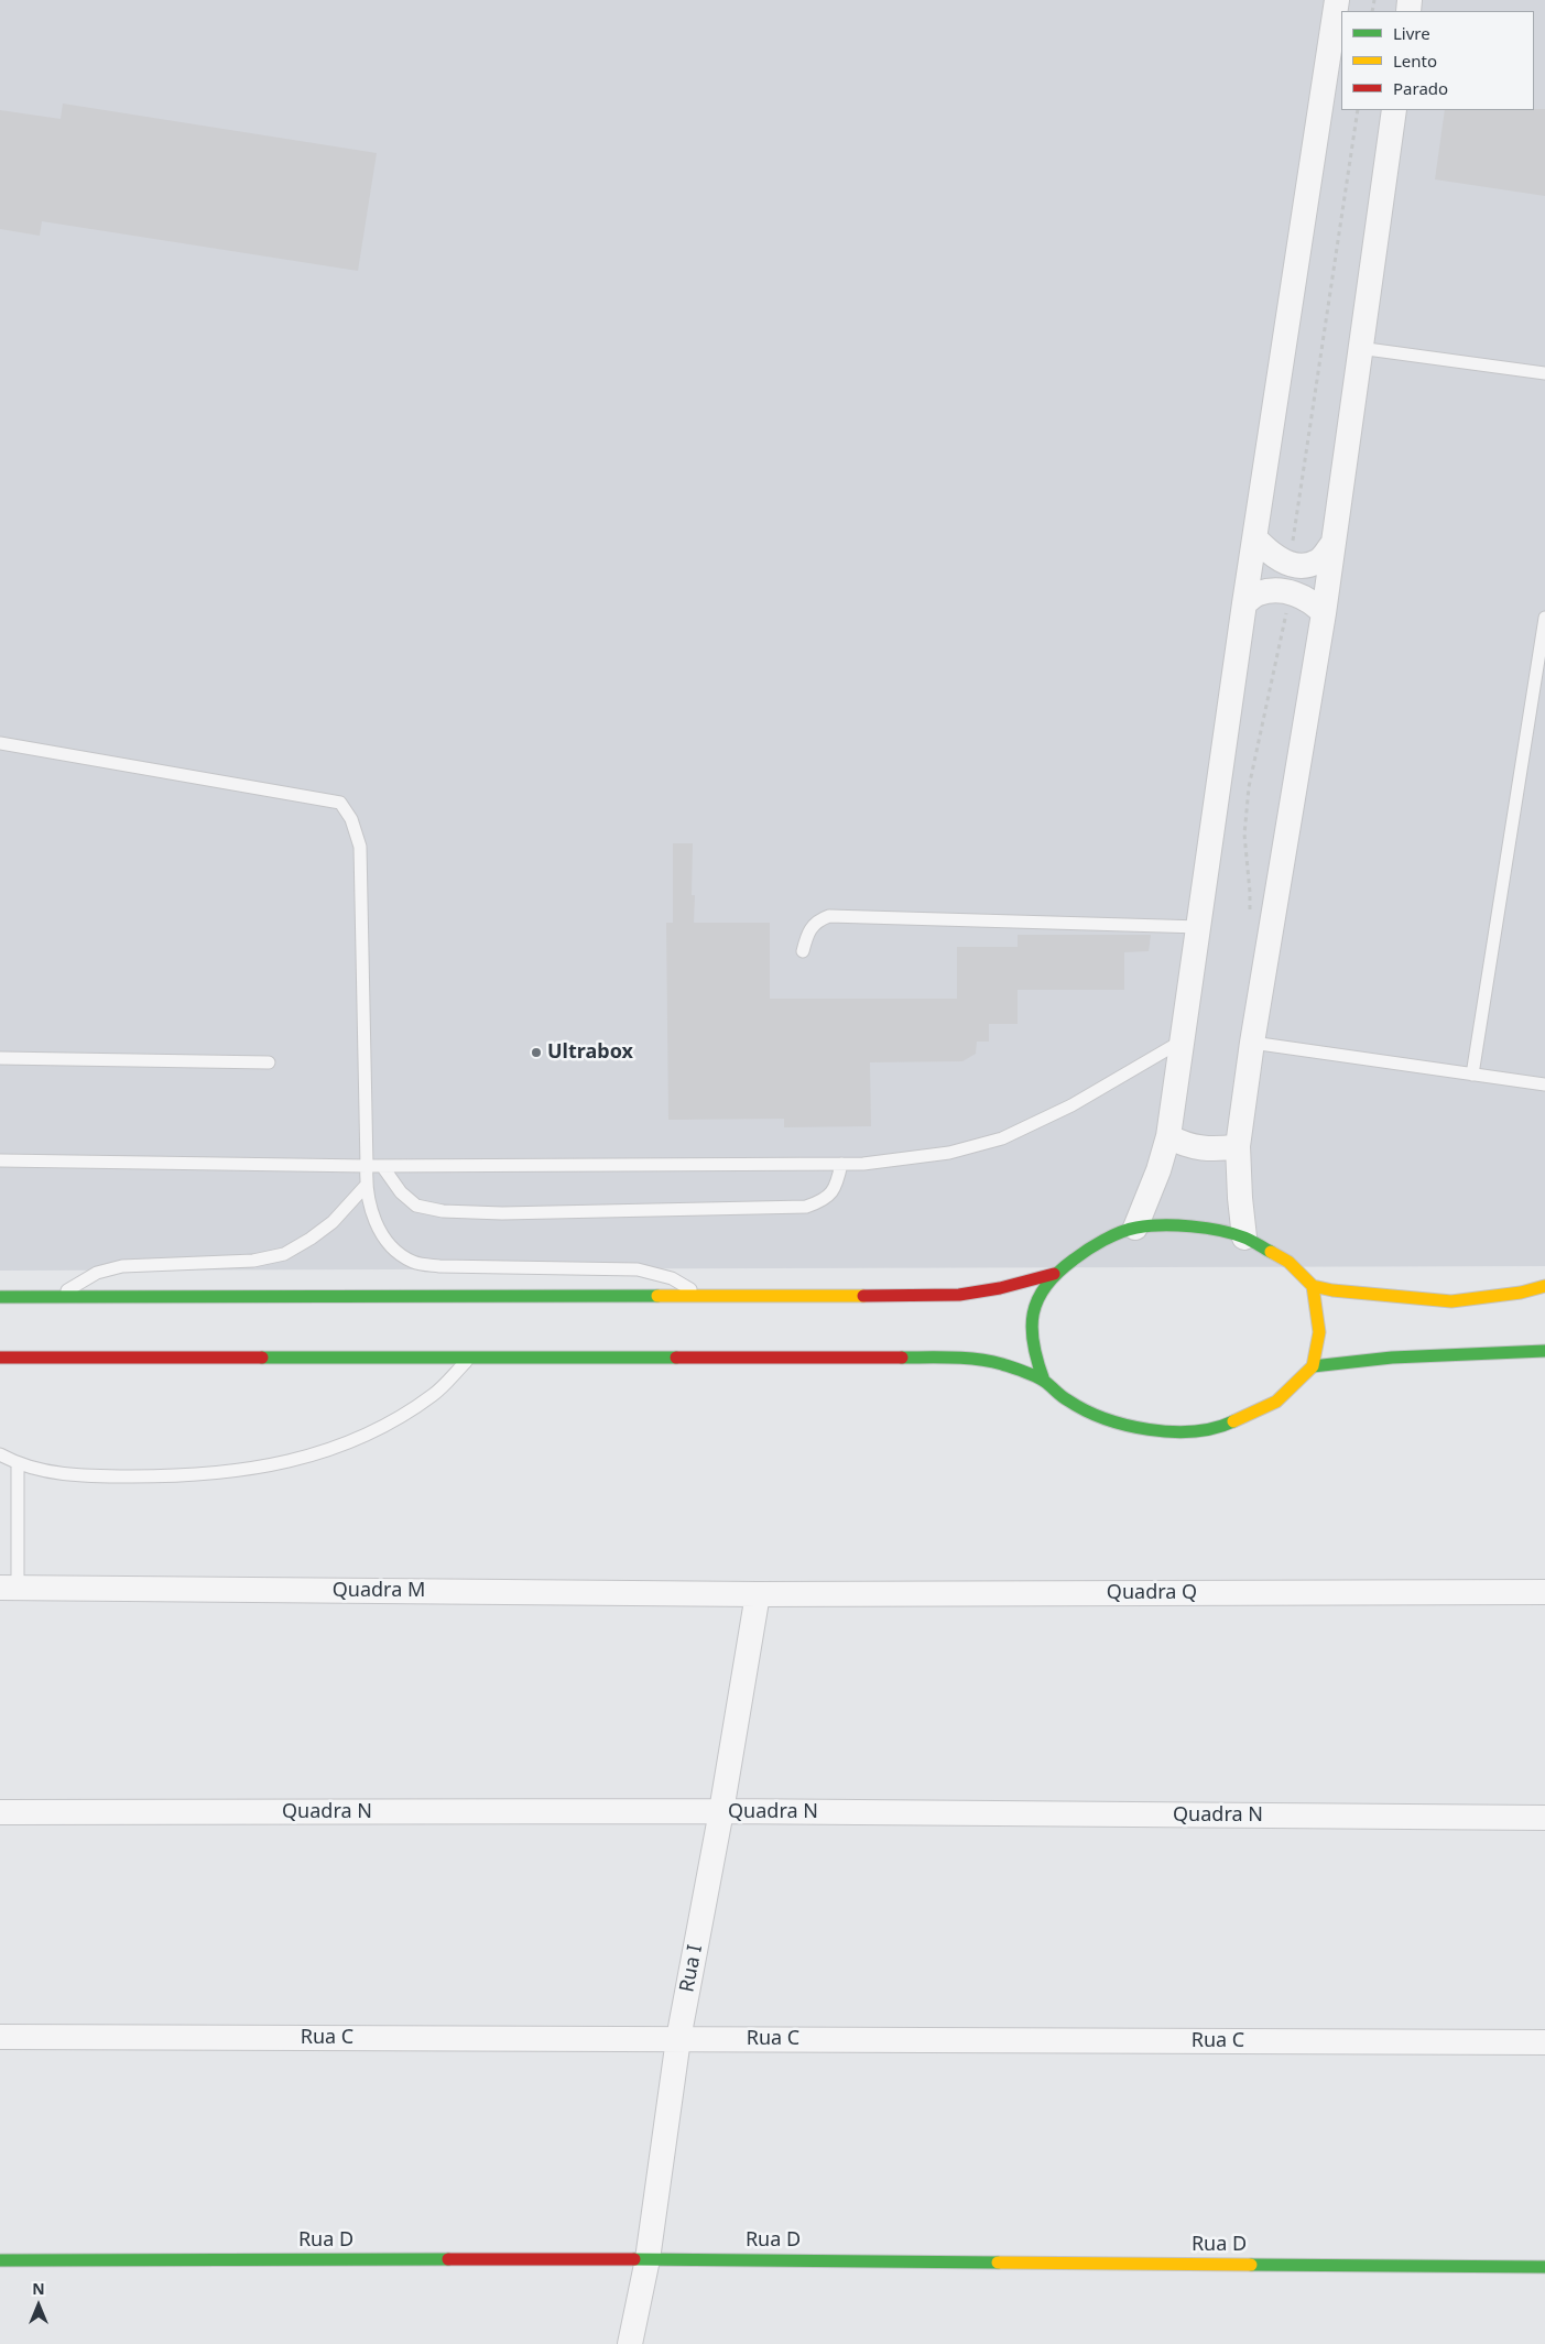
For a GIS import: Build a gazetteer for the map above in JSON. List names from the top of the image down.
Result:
{
  "streets": {
    "main road": ["Rua D"],
    "street": [
      "Quadra M",
      "Quadra Q",
      "Quadra N",
      "Rua I",
      "Rua C"
    ]
  },
  "crossings": [
    ["Quadra M", "Quadra Q"],
    ["Quadra M", "Rua I"],
    ["Quadra Q", "Rua I"],
    ["Quadra N", "Rua I"],
    ["Rua I", "Rua C"],
    ["Rua I", "Rua D"]
  ],
  "places": ["Ultrabox"],
  "legend": ["Livre", "Lento", "Parado"],
  "north": "top"
}
